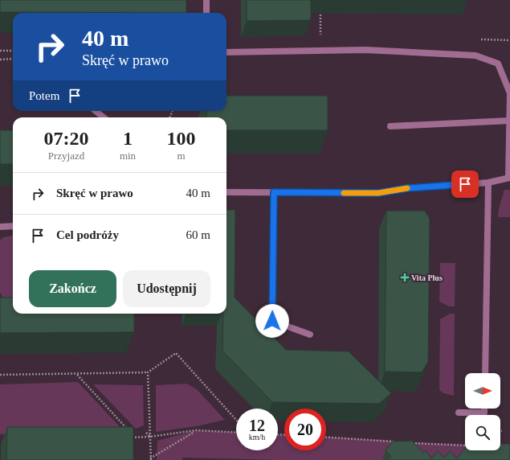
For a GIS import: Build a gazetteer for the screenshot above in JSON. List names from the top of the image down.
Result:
{
  "places": {
    "health": ["Vita Plus"]
  },
  "north": "right",
  "page": {
    "turn": ["40 m", "Skręć w prawo"],
    "then": "Potem",
    "eta": [
      "07:20",
      "Przyjazd",
      "1",
      "min",
      "100",
      "m"
    ],
    "list": [
      {
        "name": "Skręć w prawo",
        "value": "40 m"
      },
      {
        "name": "Cel podróży",
        "value": "60 m"
      }
    ],
    "buttons": ["Zakończ", "Udostępnij"],
    "speed": "12 km/h",
    "limit": "20"
  }
}
